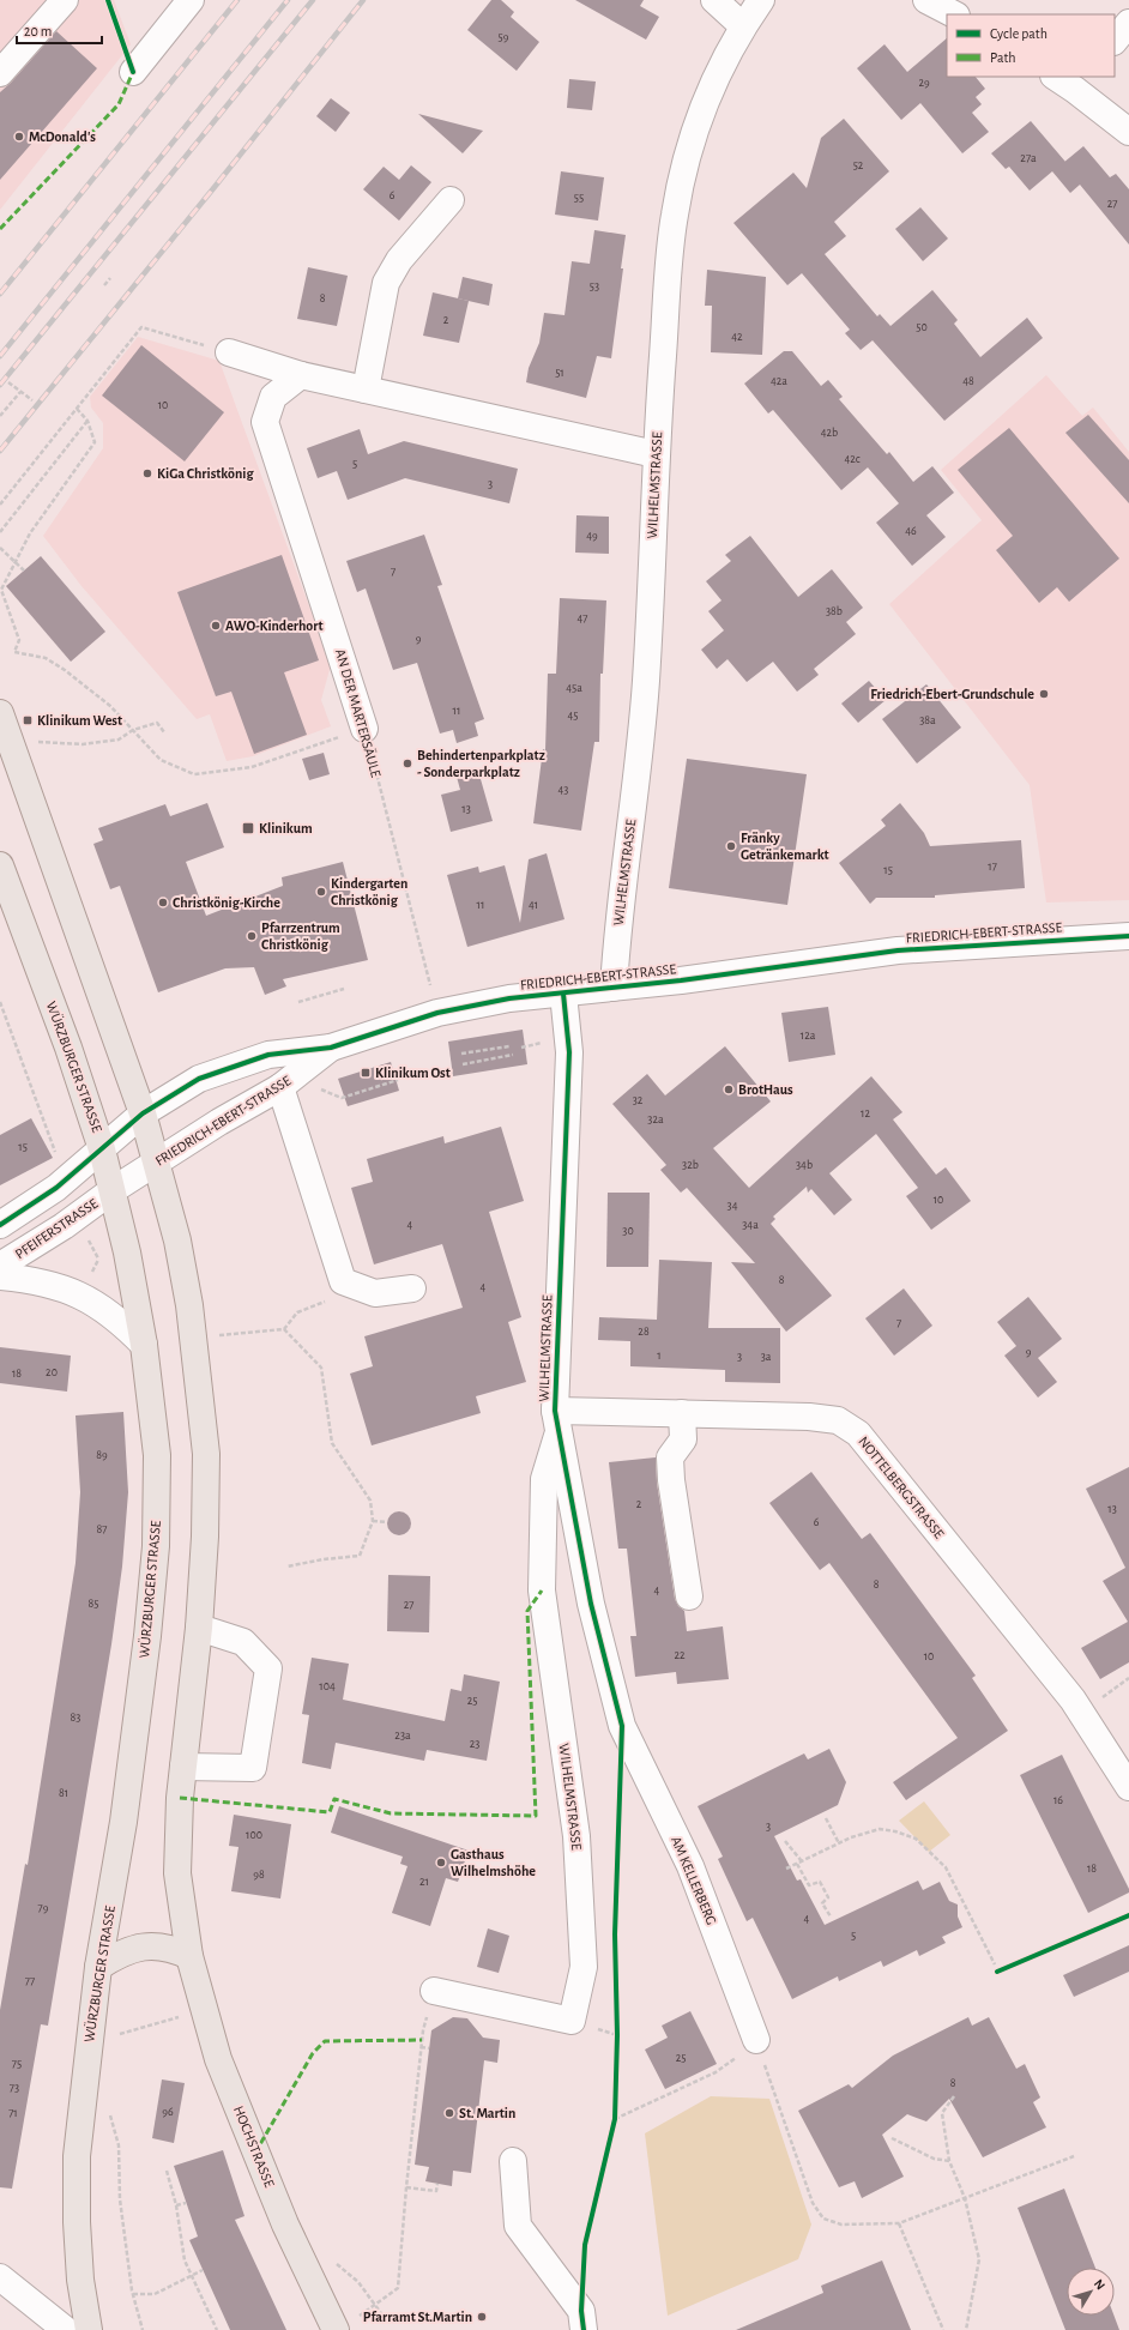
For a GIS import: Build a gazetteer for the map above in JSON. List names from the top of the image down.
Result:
{
  "streets": {
    "main road": ["WÜRZBURGER STRASSE", "HOCHSTRASSE"],
    "street": [
      "WILHELMSTRASSE",
      "AN DER MARTERSÄULE",
      "FRIEDRICH-EBERT-STRASSE",
      "PFEIFERSTRASSE",
      "NOTTELBERGSTRASSE",
      "AM KELLERBERG"
    ]
  },
  "crossings": [
    ["WILHELMSTRASSE", "FRIEDRICH-EBERT-STRASSE"],
    ["WILHELMSTRASSE", "NOTTELBERGSTRASSE"],
    ["WILHELMSTRASSE", "AM KELLERBERG"],
    ["AN DER MARTERSÄULE", "FRIEDRICH-EBERT-STRASSE"],
    ["FRIEDRICH-EBERT-STRASSE", "WÜRZBURGER STRASSE"],
    ["FRIEDRICH-EBERT-STRASSE", "PFEIFERSTRASSE"],
    ["WÜRZBURGER STRASSE", "PFEIFERSTRASSE"]
  ],
  "places": {
    "other": [
      "McDonald's",
      "KiGa Christkönig",
      "AWO-Kinderhort",
      "Friedrich-Ebert-Grundschule",
      "Behindertenparkplatz - Sonderparkplatz",
      "Fränky Getränkemarkt",
      "Kindergarten Christkönig",
      "Christkönig-Kirche",
      "Pfarrzentrum Christkönig",
      "BrotHaus",
      "Gasthaus Wilhelmshöhe",
      "St. Martin",
      "Pfarramt St.Martin"
    ],
    "transit": ["Klinikum West", "Klinikum", "Klinikum Ost"]
  },
  "house_numbers": [
    "59",
    "29",
    "27a",
    "52",
    "6",
    "55",
    "27",
    "53",
    "8",
    "2",
    "50",
    "42",
    "51",
    "42a",
    "48",
    "10",
    "42b",
    "42c",
    "5",
    "3",
    "46",
    "49",
    "7",
    "38b",
    "47",
    "9",
    "45a",
    "11",
    "45",
    "38a",
    "43",
    "13",
    "17",
    "15",
    "11",
    "41",
    "12a",
    "32",
    "12",
    "32a",
    "15",
    "32b",
    "34b",
    "10",
    "34",
    "4",
    "34a",
    "30",
    "8",
    "4",
    "7",
    "28",
    "9",
    "1",
    "3",
    "3a",
    "20",
    "18",
    "89",
    "2",
    "13",
    "6",
    "87",
    "8",
    "4",
    "85",
    "27",
    "22",
    "10",
    "104",
    "25",
    "83",
    "23a",
    "23",
    "81",
    "16",
    "3",
    "100",
    "18",
    "98",
    "21",
    "79",
    "4",
    "5",
    "77",
    "25",
    "75",
    "8",
    "73",
    "96",
    "71"
  ],
  "legend": ["Cycle path", "Path"],
  "scale_bar": "20 m",
  "north": "top right"
}
